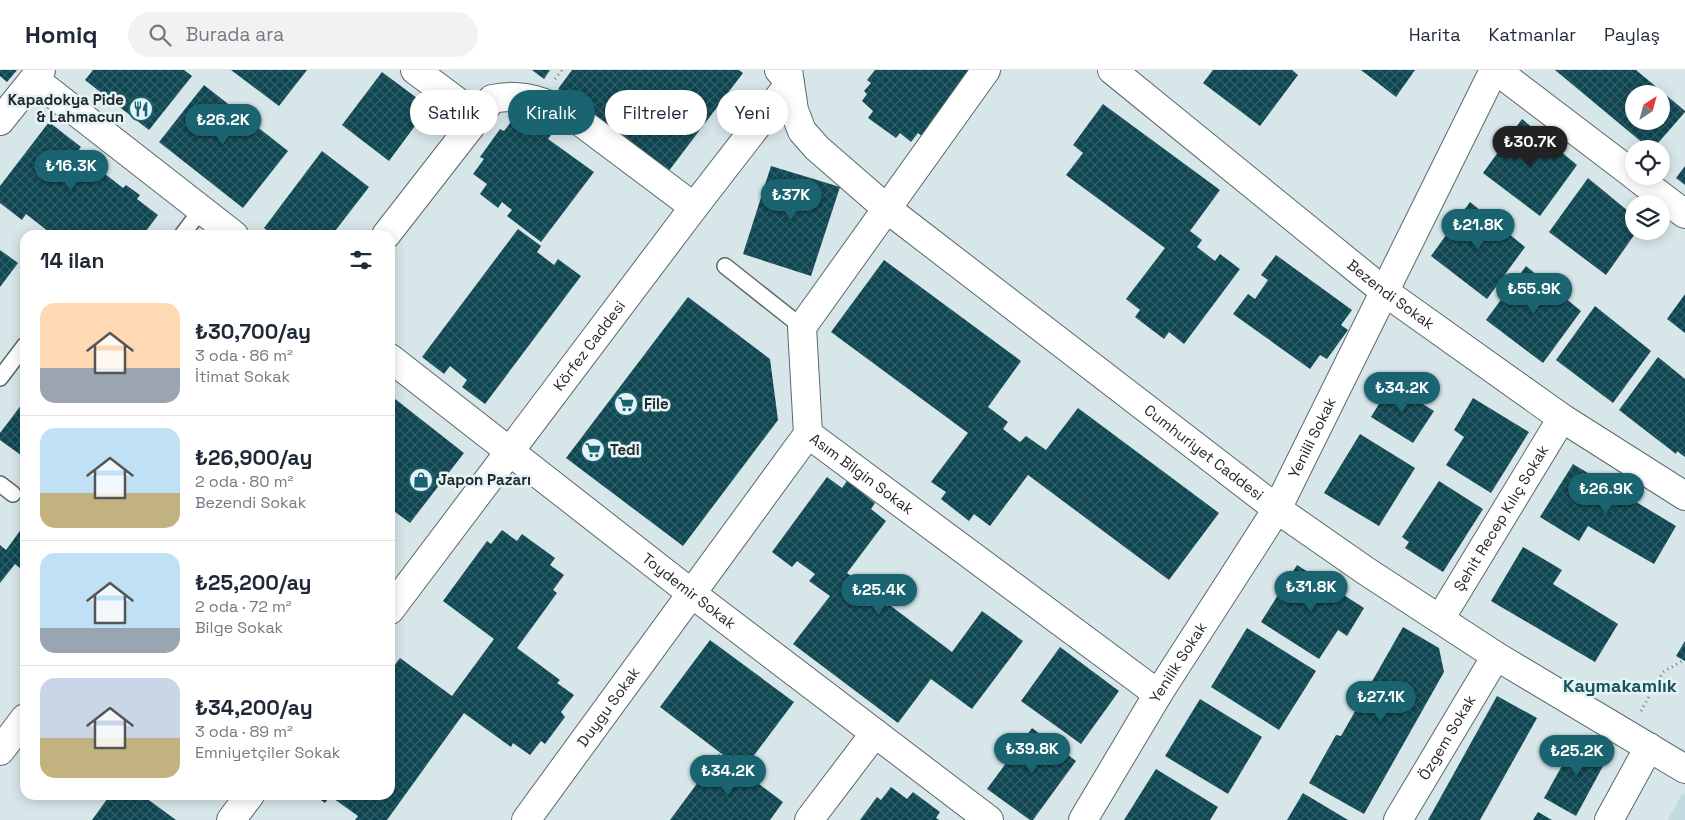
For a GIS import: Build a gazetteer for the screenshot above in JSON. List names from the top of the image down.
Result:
{
  "streets": {
    "street": [
      "Bezendi Sokak",
      "Körfez Caddesi",
      "Yenilil Sokak",
      "Cumhuriyet Caddesi",
      "Asım Bilgin Sokak",
      "Şehit Recep Kılıç Sokak",
      "Toydemir Sokak",
      "Yenilik Sokak",
      "Duygu Sokak",
      "Özgem Sokak"
    ]
  },
  "crossings": [
    ["Bezendi Sokak", "Yenilil Sokak"],
    ["Bezendi Sokak", "Şehit Recep Kılıç Sokak"],
    ["Körfez Caddesi", "Cumhuriyet Caddesi"],
    ["Körfez Caddesi", "Toydemir Sokak"],
    ["Yenilil Sokak", "Cumhuriyet Caddesi"],
    ["Yenilil Sokak", "Yenilik Sokak"],
    ["Cumhuriyet Caddesi", "Şehit Recep Kılıç Sokak"],
    ["Cumhuriyet Caddesi", "Yenilik Sokak"],
    ["Cumhuriyet Caddesi", "Özgem Sokak"],
    ["Asım Bilgin Sokak", "Yenilik Sokak"],
    ["Asım Bilgin Sokak", "Duygu Sokak"],
    ["Toydemir Sokak", "Duygu Sokak"]
  ],
  "districts": ["Kaymakamlık"],
  "places": {
    "restaurant": ["Kapadokya Pide & Lahmacun"],
    "supermarket": ["File", "Tedi"],
    "shop": ["Japon Pazarı"]
  },
  "north": "top right",
  "page": {
    "header": "Homiq",
    "search": "Burada ara",
    "nav": ["Harita", "Katmanlar", "Paylaş"],
    "chip": [
      "Satılık",
      "Kiralık",
      "Filtreler",
      "Yeni"
    ],
    "price": [
      "₺26.2K",
      "₺30.7K",
      "₺16.3K",
      "₺37K",
      "₺21.8K",
      "₺55.9K",
      "₺34.2K",
      "₺26.9K",
      "₺31.8K",
      "₺25.4K",
      "₺27.1K",
      "₺39.8K",
      "₺25.2K",
      "₺34.2K"
    ],
    "heading": "14 ilan",
    "list": [
      {
        "name": "₺30,700/ay",
        "note": "3 oda · 86 m² · İtimat Sokak"
      },
      {
        "name": "₺26,900/ay",
        "note": "2 oda · 80 m² · Bezendi Sokak"
      },
      {
        "name": "₺25,200/ay",
        "note": "2 oda · 72 m² · Bilge Sokak"
      },
      {
        "name": "₺34,200/ay",
        "note": "3 oda · 89 m² · Emniyetçiler Sokak"
      }
    ]
  }
}
